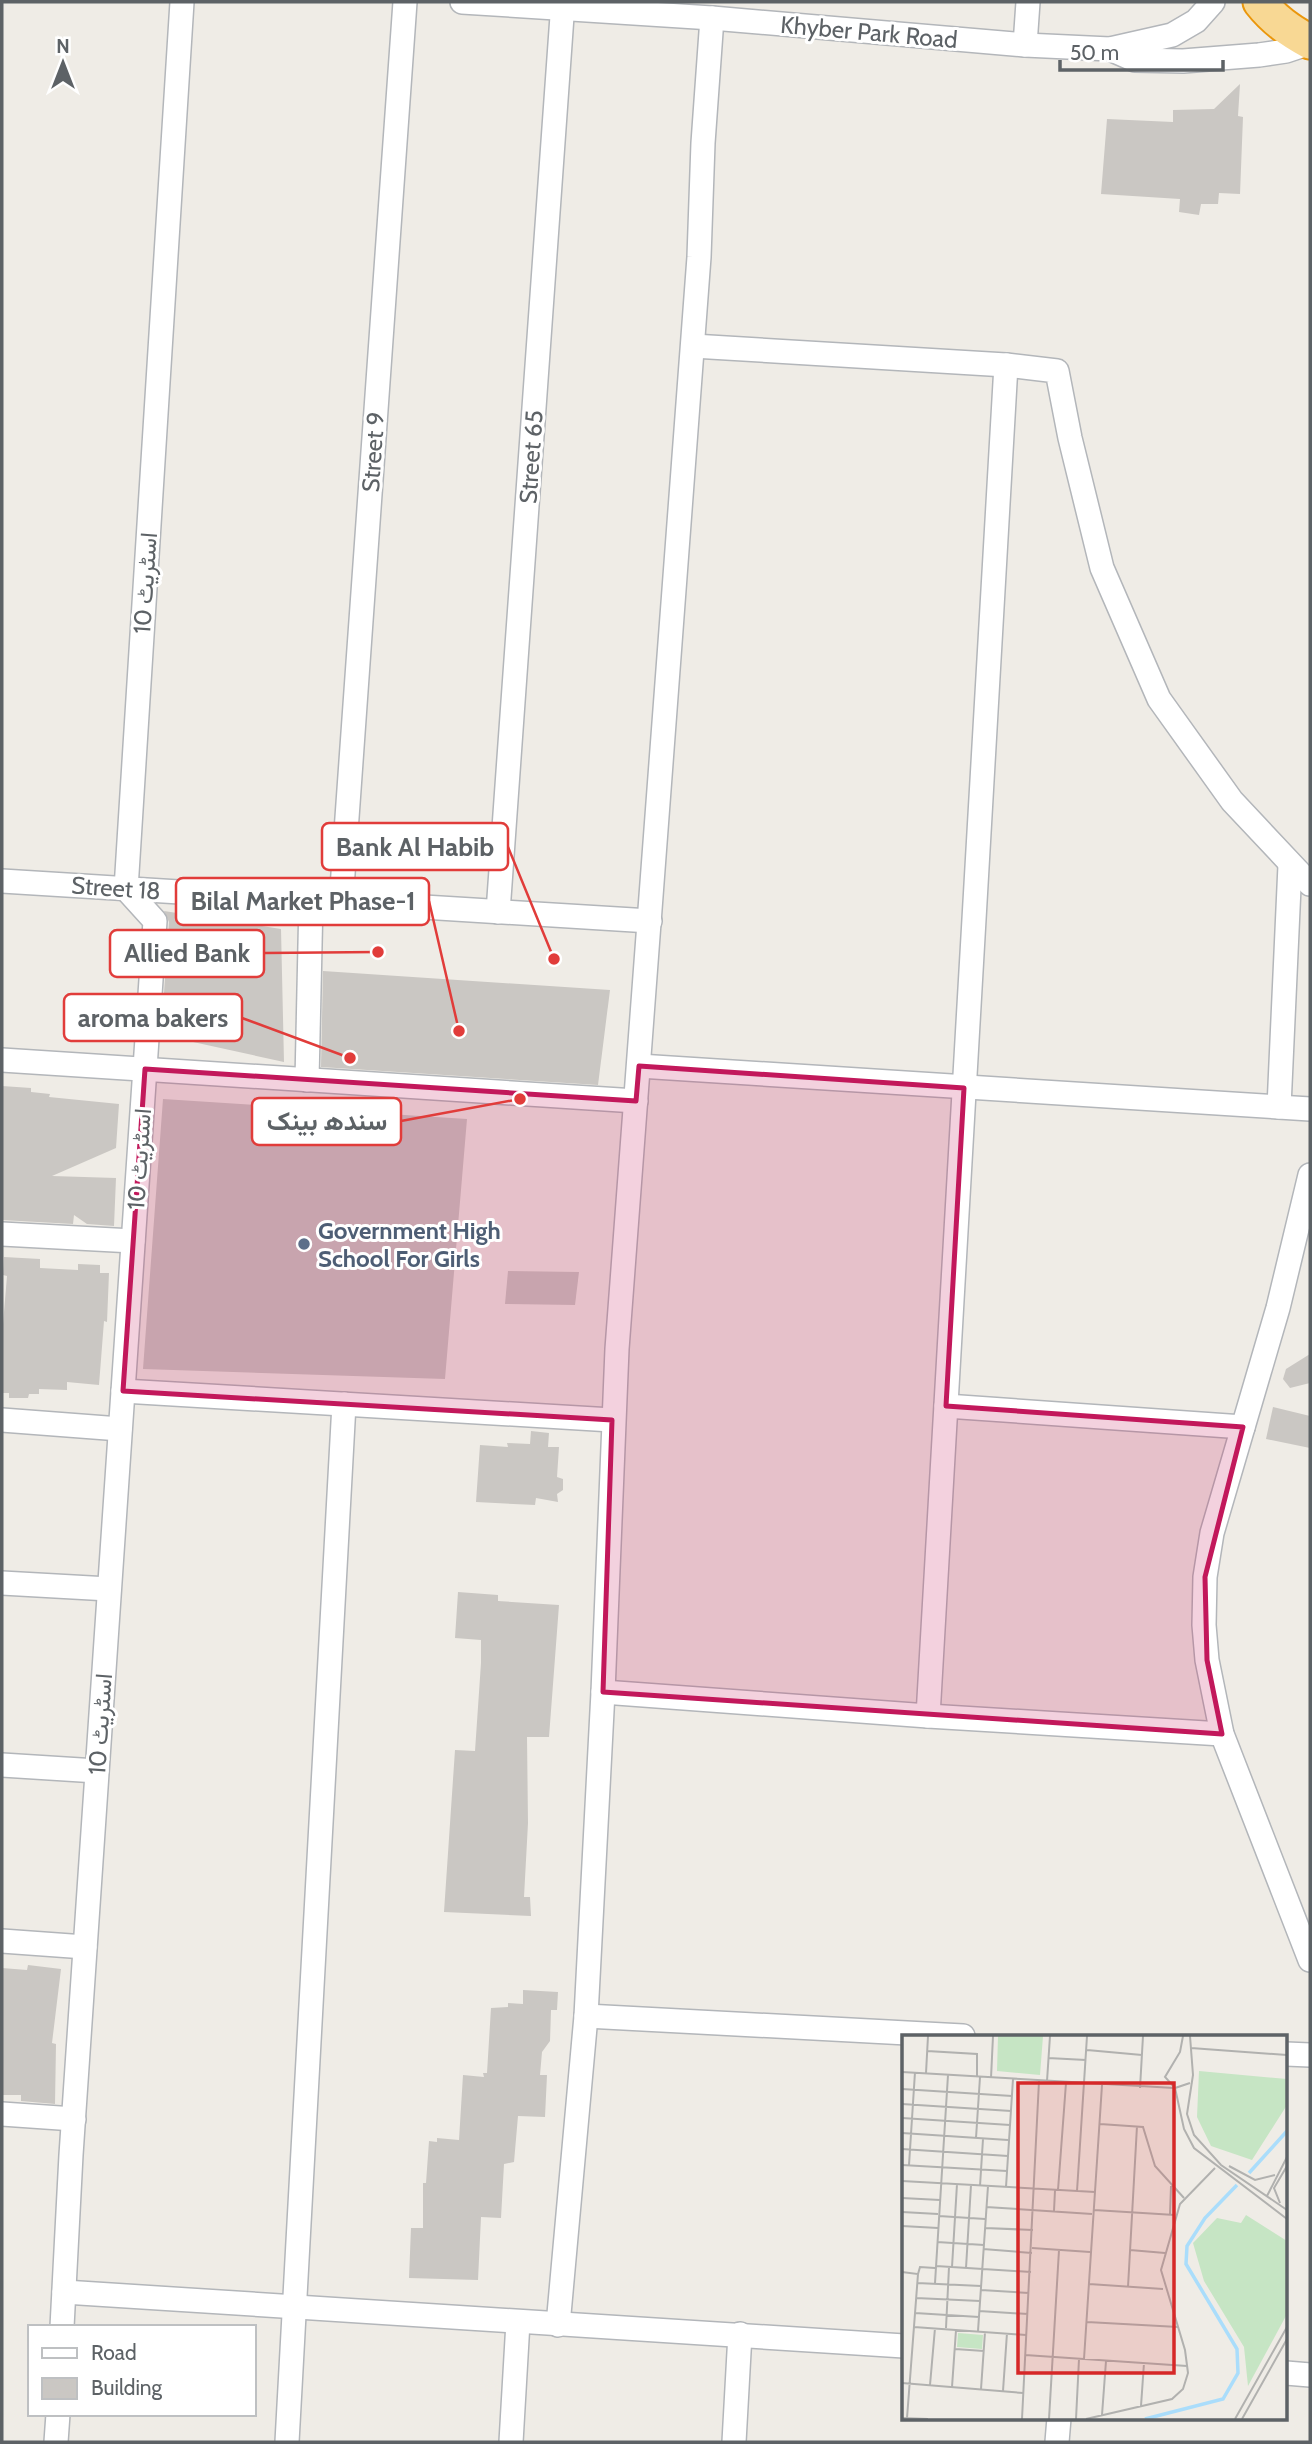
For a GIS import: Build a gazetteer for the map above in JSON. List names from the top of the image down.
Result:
{
  "streets": {
    "street": [
      "Khyber Park Road",
      "Street 9",
      "Street 65",
      "اسٹریٹ 10",
      "Street 18"
    ]
  },
  "crossings": [
    ["Khyber Park Road", "Street 65"],
    ["Street 9", "Street 18"],
    ["Street 65", "Street 18"],
    ["اسٹریٹ 10", "Street 18"]
  ],
  "places": [
    "Allied Bank",
    "Bank Al Habib",
    "Bilal Market Phase-1",
    "aroma bakers",
    "سندھ بینک",
    "Government High School For Girls"
  ],
  "legend": ["Road", "Building"],
  "scale_bar": "50 m",
  "north": "top"
}
